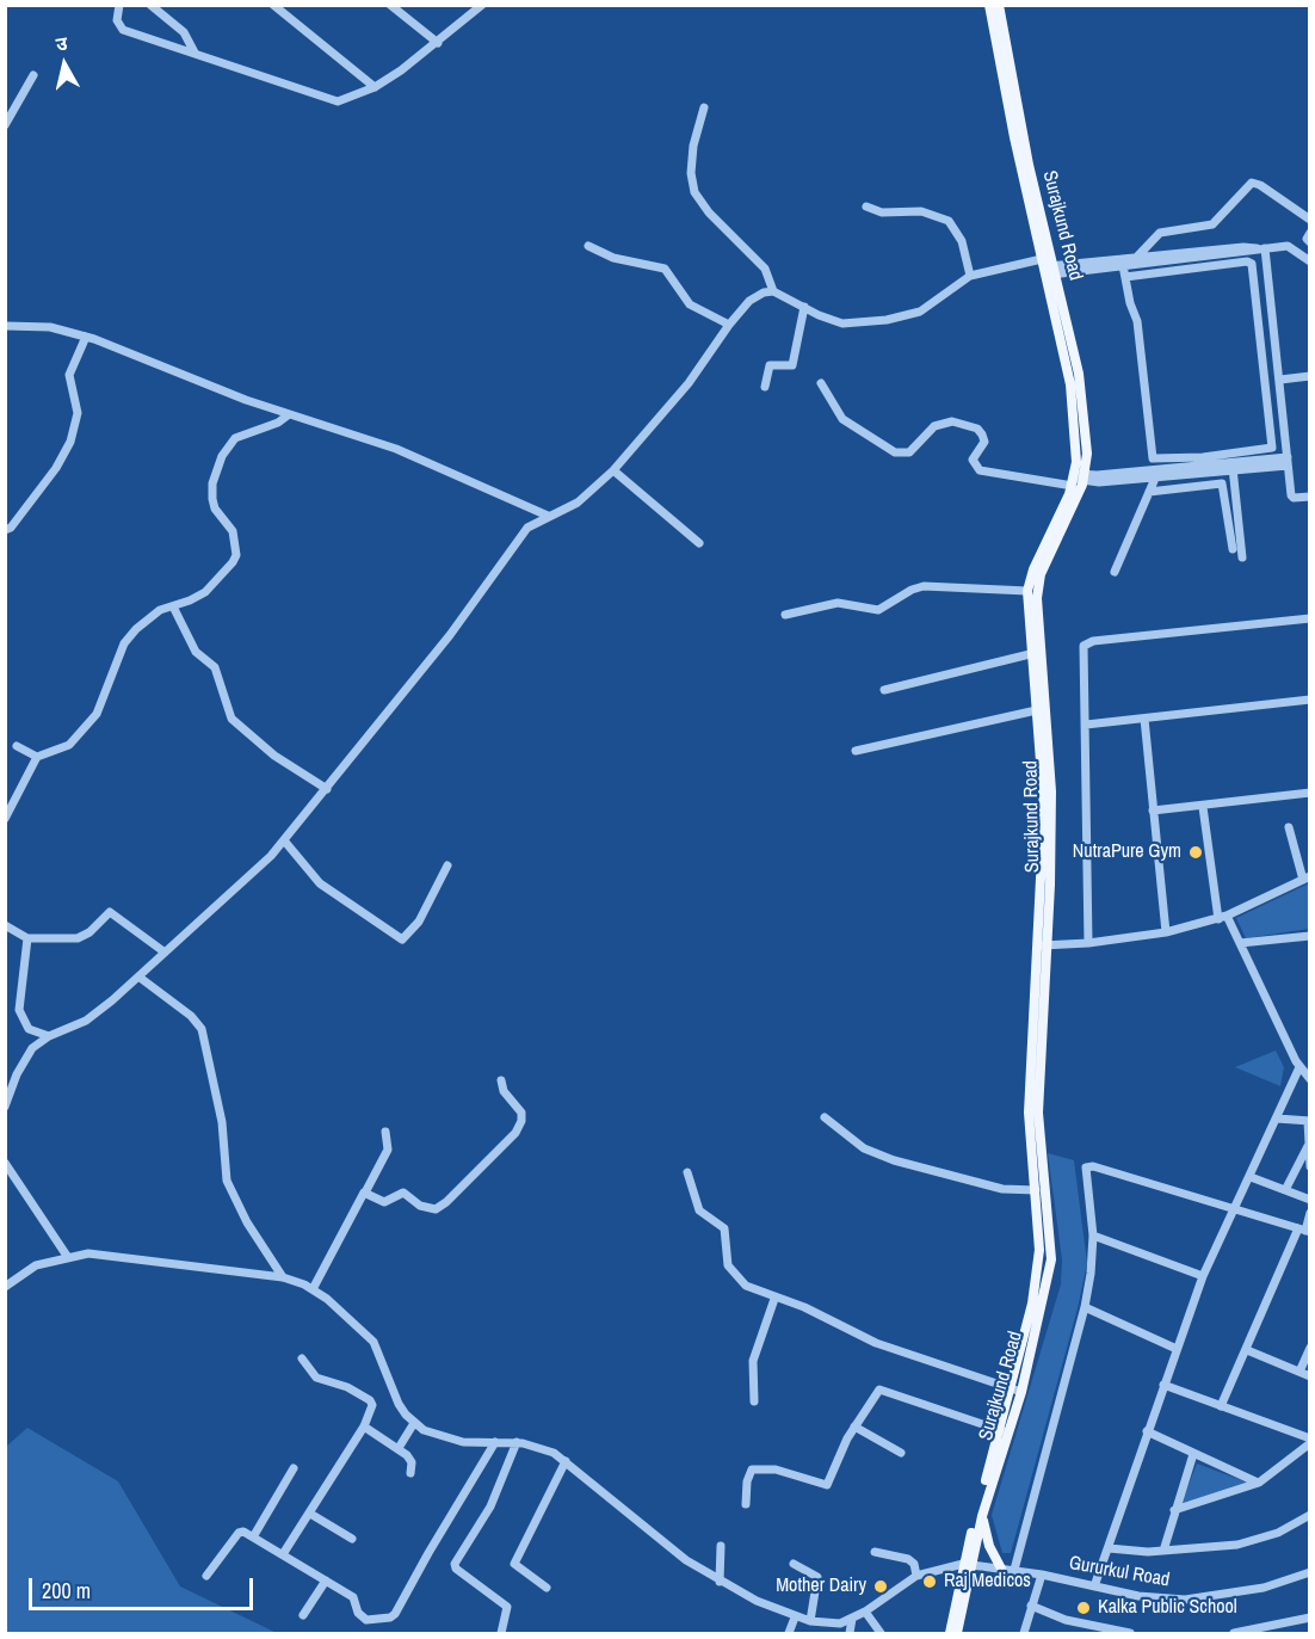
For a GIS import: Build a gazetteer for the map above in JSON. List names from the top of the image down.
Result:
{
  "streets": {
    "main road": ["Surajkund Road"],
    "street": ["Gururkul Road"]
  },
  "crossings": [
    ["Surajkund Road", "Gururkul Road"]
  ],
  "places": [
    "NutraPure Gym",
    "Raj Medicos",
    "Mother Dairy",
    "Kalka Public School"
  ],
  "scale_bar": "200 m",
  "north": "top"
}
